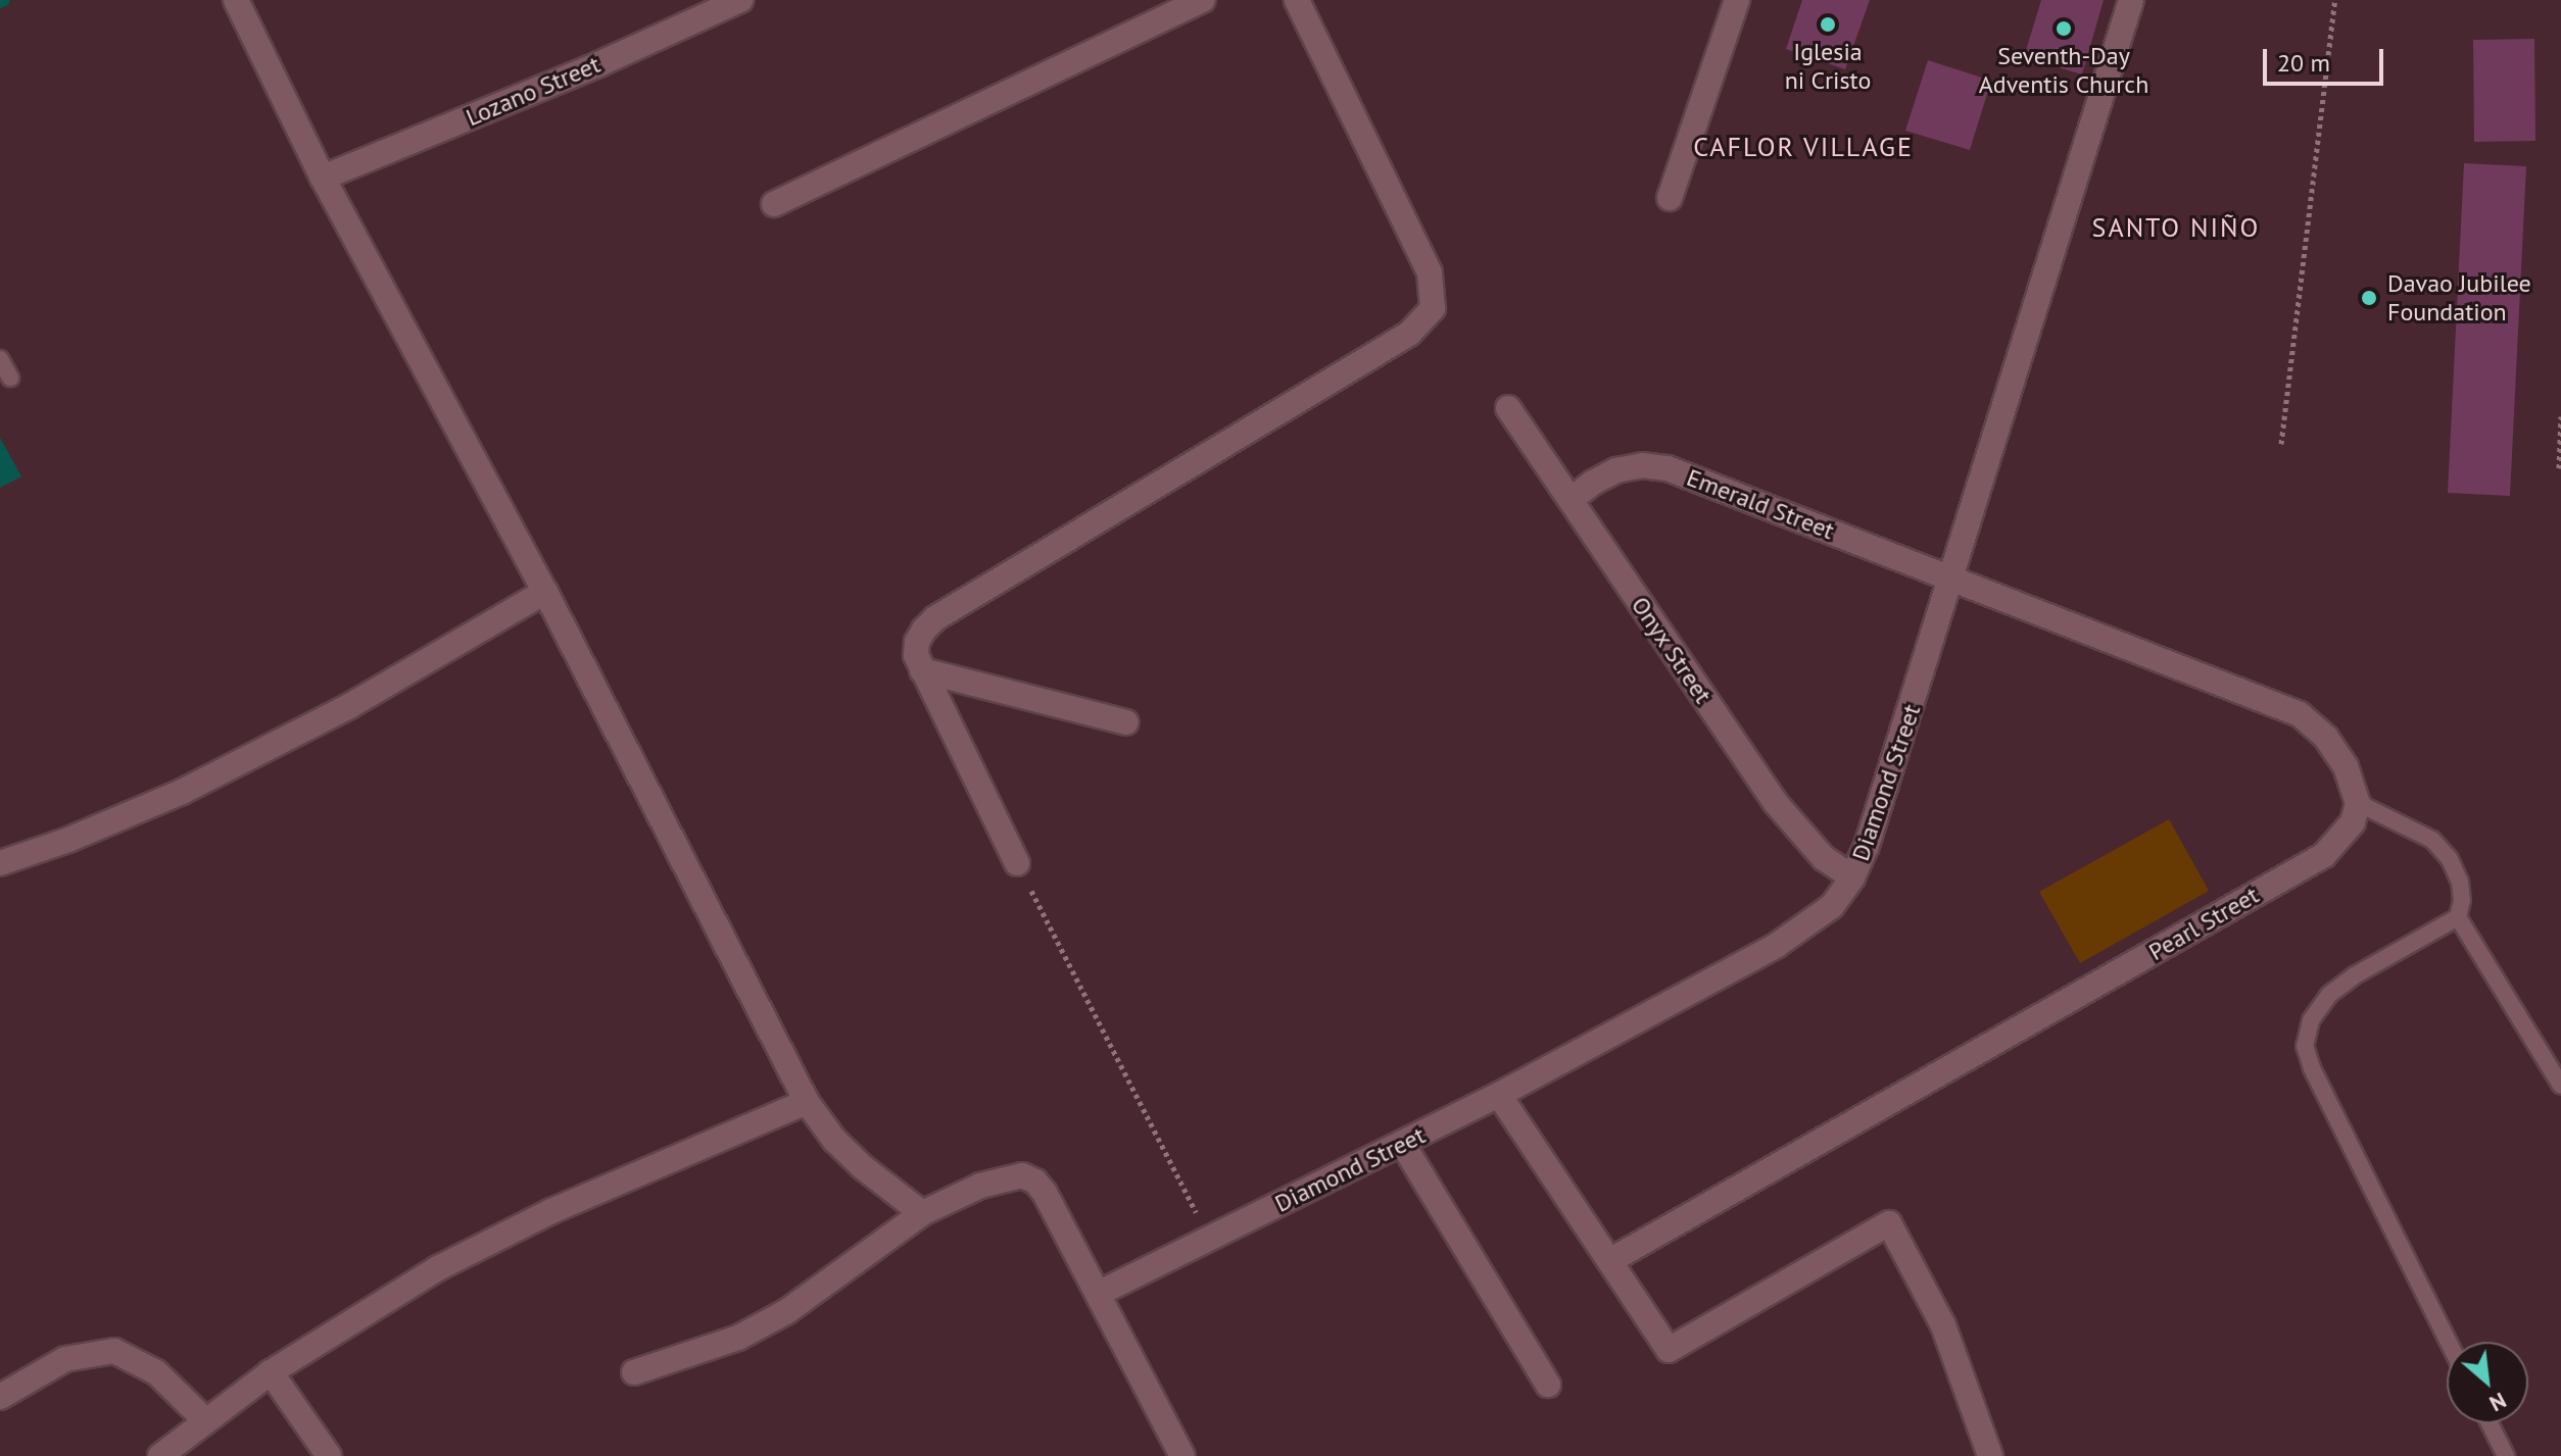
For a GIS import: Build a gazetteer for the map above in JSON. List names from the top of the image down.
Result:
{
  "streets": {
    "street": [
      "Lozano Street",
      "Emerald Street",
      "Onyx Street",
      "Diamond Street",
      "Pearl Street"
    ]
  },
  "crossings": [
    ["Emerald Street", "Onyx Street"],
    ["Emerald Street", "Diamond Street"],
    ["Onyx Street", "Diamond Street"]
  ],
  "districts": ["CAFLOR VILLAGE", "SANTO NIÑO"],
  "places": ["Iglesia ni Cristo", "Seventh-Day Adventis Church", "Davao Jubilee Foundation"],
  "scale_bar": "20 m",
  "north": "bottom right"
}
